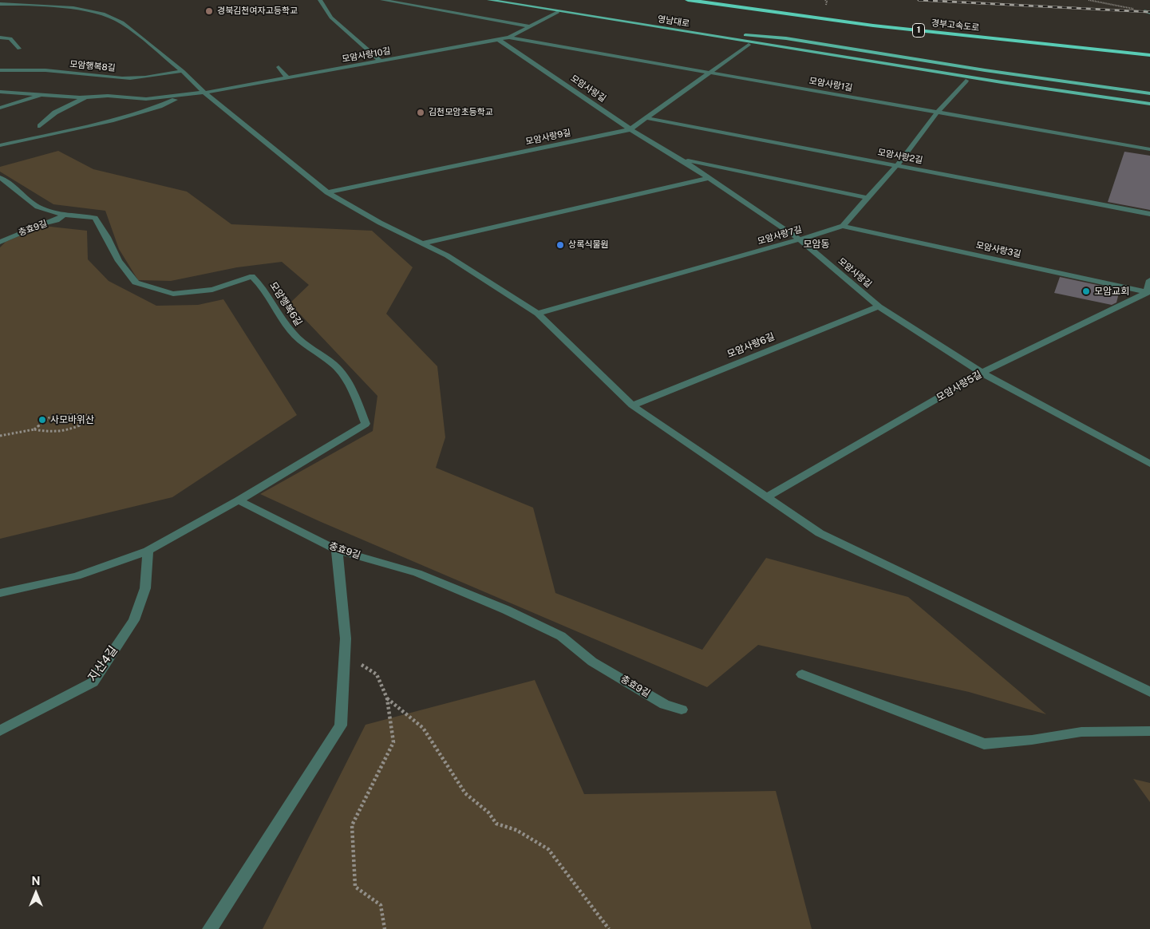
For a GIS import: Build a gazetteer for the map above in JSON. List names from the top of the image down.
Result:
{
  "streets": {
    "highway": ["경부고속도로", "1"],
    "main road": ["영남대로"],
    "street": [
      "모암사랑10길",
      "모암행복8길",
      "모암사랑1길",
      "모암사랑길",
      "모암사랑9길",
      "모암사랑2길",
      "충효9길",
      "모암사랑7길",
      "모암사랑3길",
      "모암행복6길",
      "모암사랑6길",
      "모암사랑5길",
      "지산4길"
    ]
  },
  "crossings": [
    ["영남대로", "모암사랑10길"],
    ["모암사랑10길", "모암사랑1길"],
    ["모암사랑10길", "모암사랑길"],
    ["모암사랑1길", "모암사랑9길"],
    ["모암사랑길", "모암사랑9길"],
    ["모암사랑길", "모암사랑7길"],
    ["모암사랑길", "모암사랑6길"],
    ["모암사랑길", "모암사랑5길"],
    ["모암사랑9길", "모암사랑2길"],
    ["충효9길", "모암행복6길"],
    ["모암사랑7길", "모암사랑3길"],
    ["모암사랑3길", "모암사랑5길"]
  ],
  "districts": ["모암동"],
  "places": [
    "경북김천여자고등학교",
    "김천모암초등학교",
    "상록식물원",
    "모암교회",
    "사모바위산"
  ],
  "north": "top"
}
